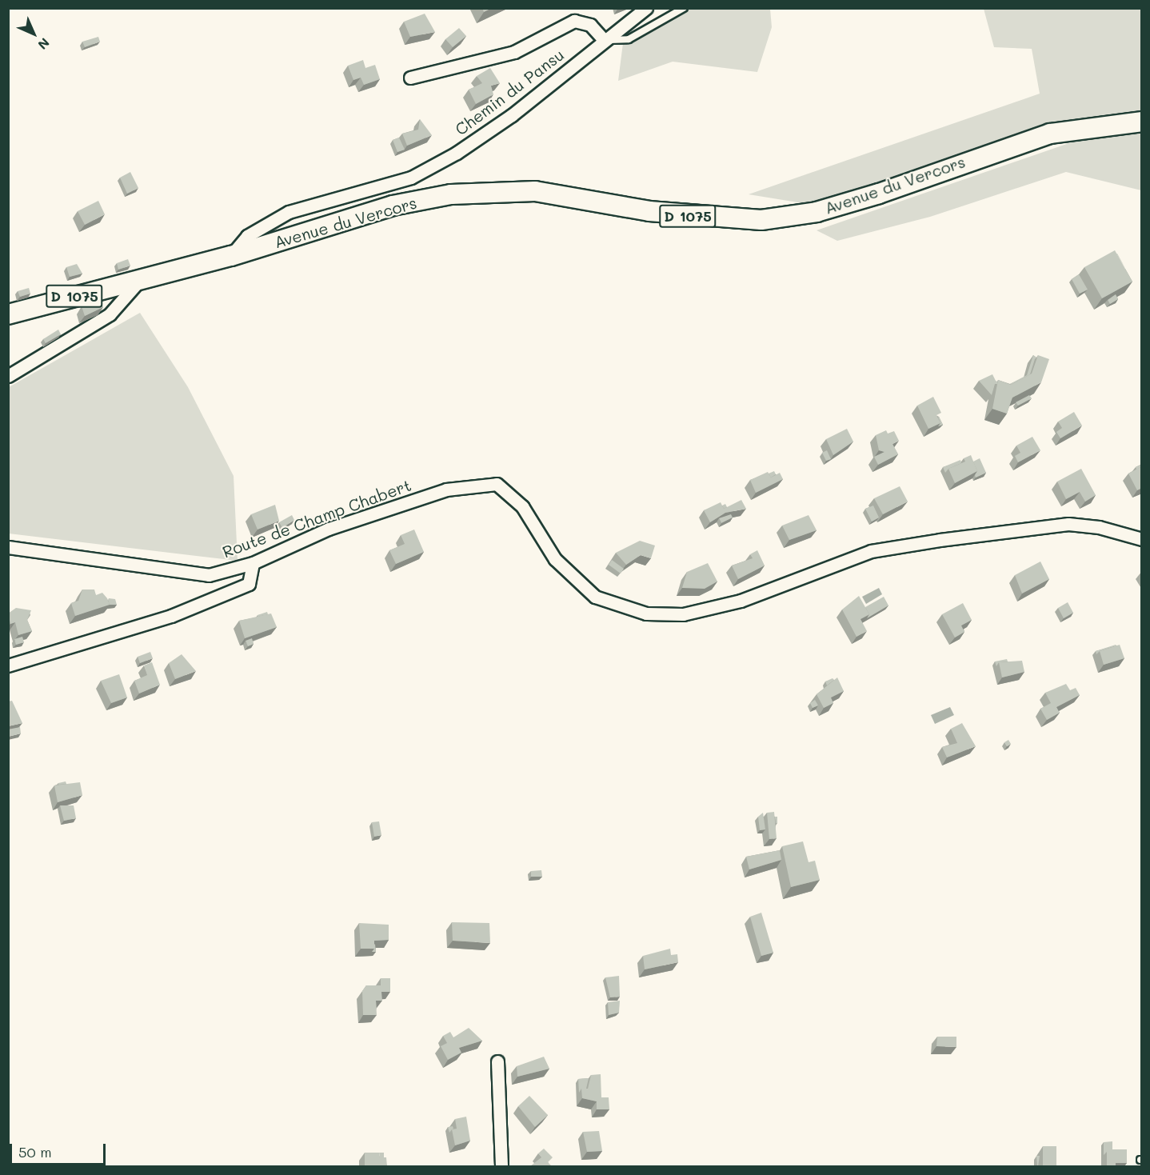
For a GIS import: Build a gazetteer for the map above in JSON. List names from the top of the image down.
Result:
{
  "streets": {
    "main road": ["Avenue du Vercors", "D 1075"],
    "street": ["Chemin du Pansu", "Route de Champ Chabert"]
  },
  "crossings": [
    ["Chemin du Pansu", "Avenue du Vercors"],
    ["Avenue du Vercors", "D 1075"]
  ],
  "scale_bar": "50 m",
  "north": "bottom right"
}
